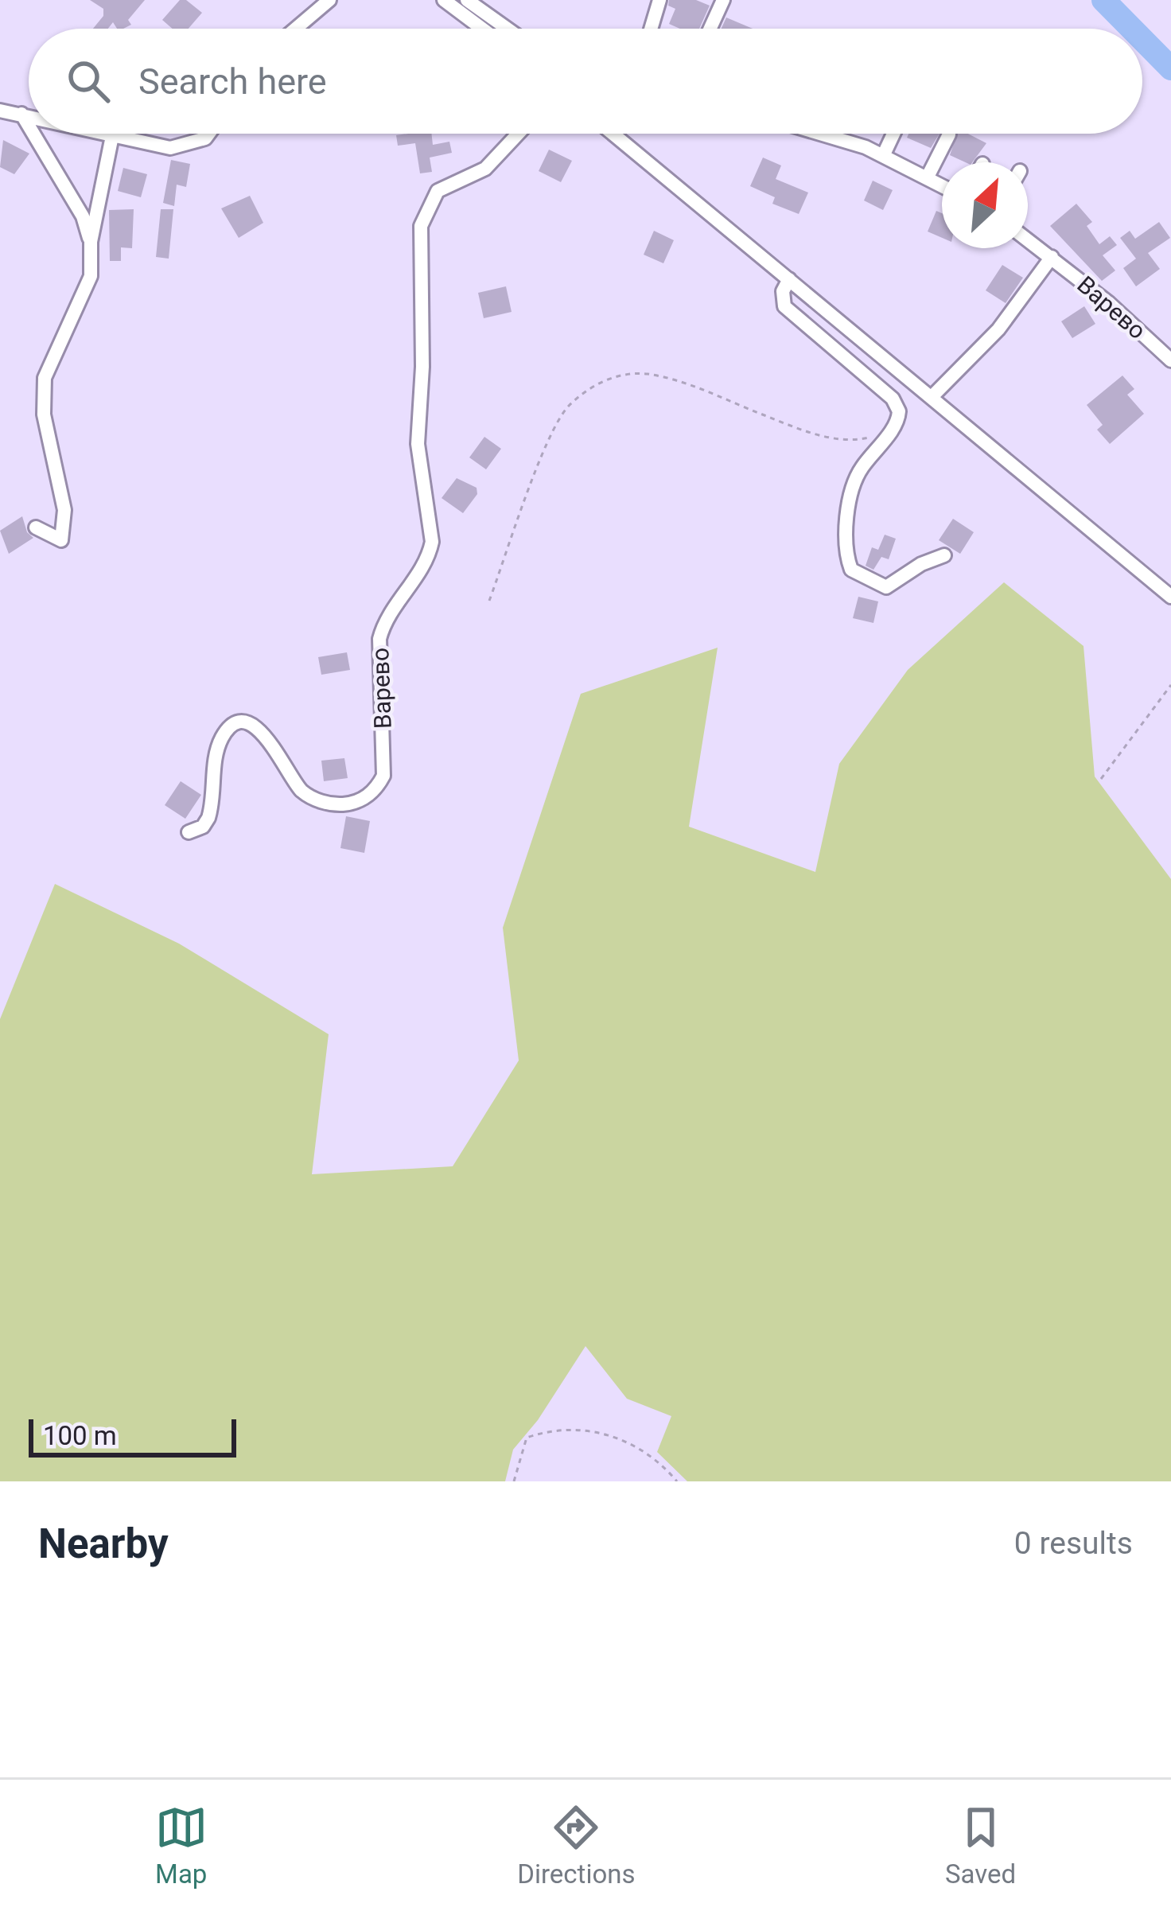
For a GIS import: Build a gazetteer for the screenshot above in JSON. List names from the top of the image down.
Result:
{
  "streets": {
    "street": ["Варево"]
  },
  "scale_bar": "100 m",
  "north": "top right",
  "page": {
    "search": "Search here",
    "scale": "100 m",
    "heading": ["Nearby", "0 results"],
    "nav": ["Map", "Directions", "Saved"]
  }
}
